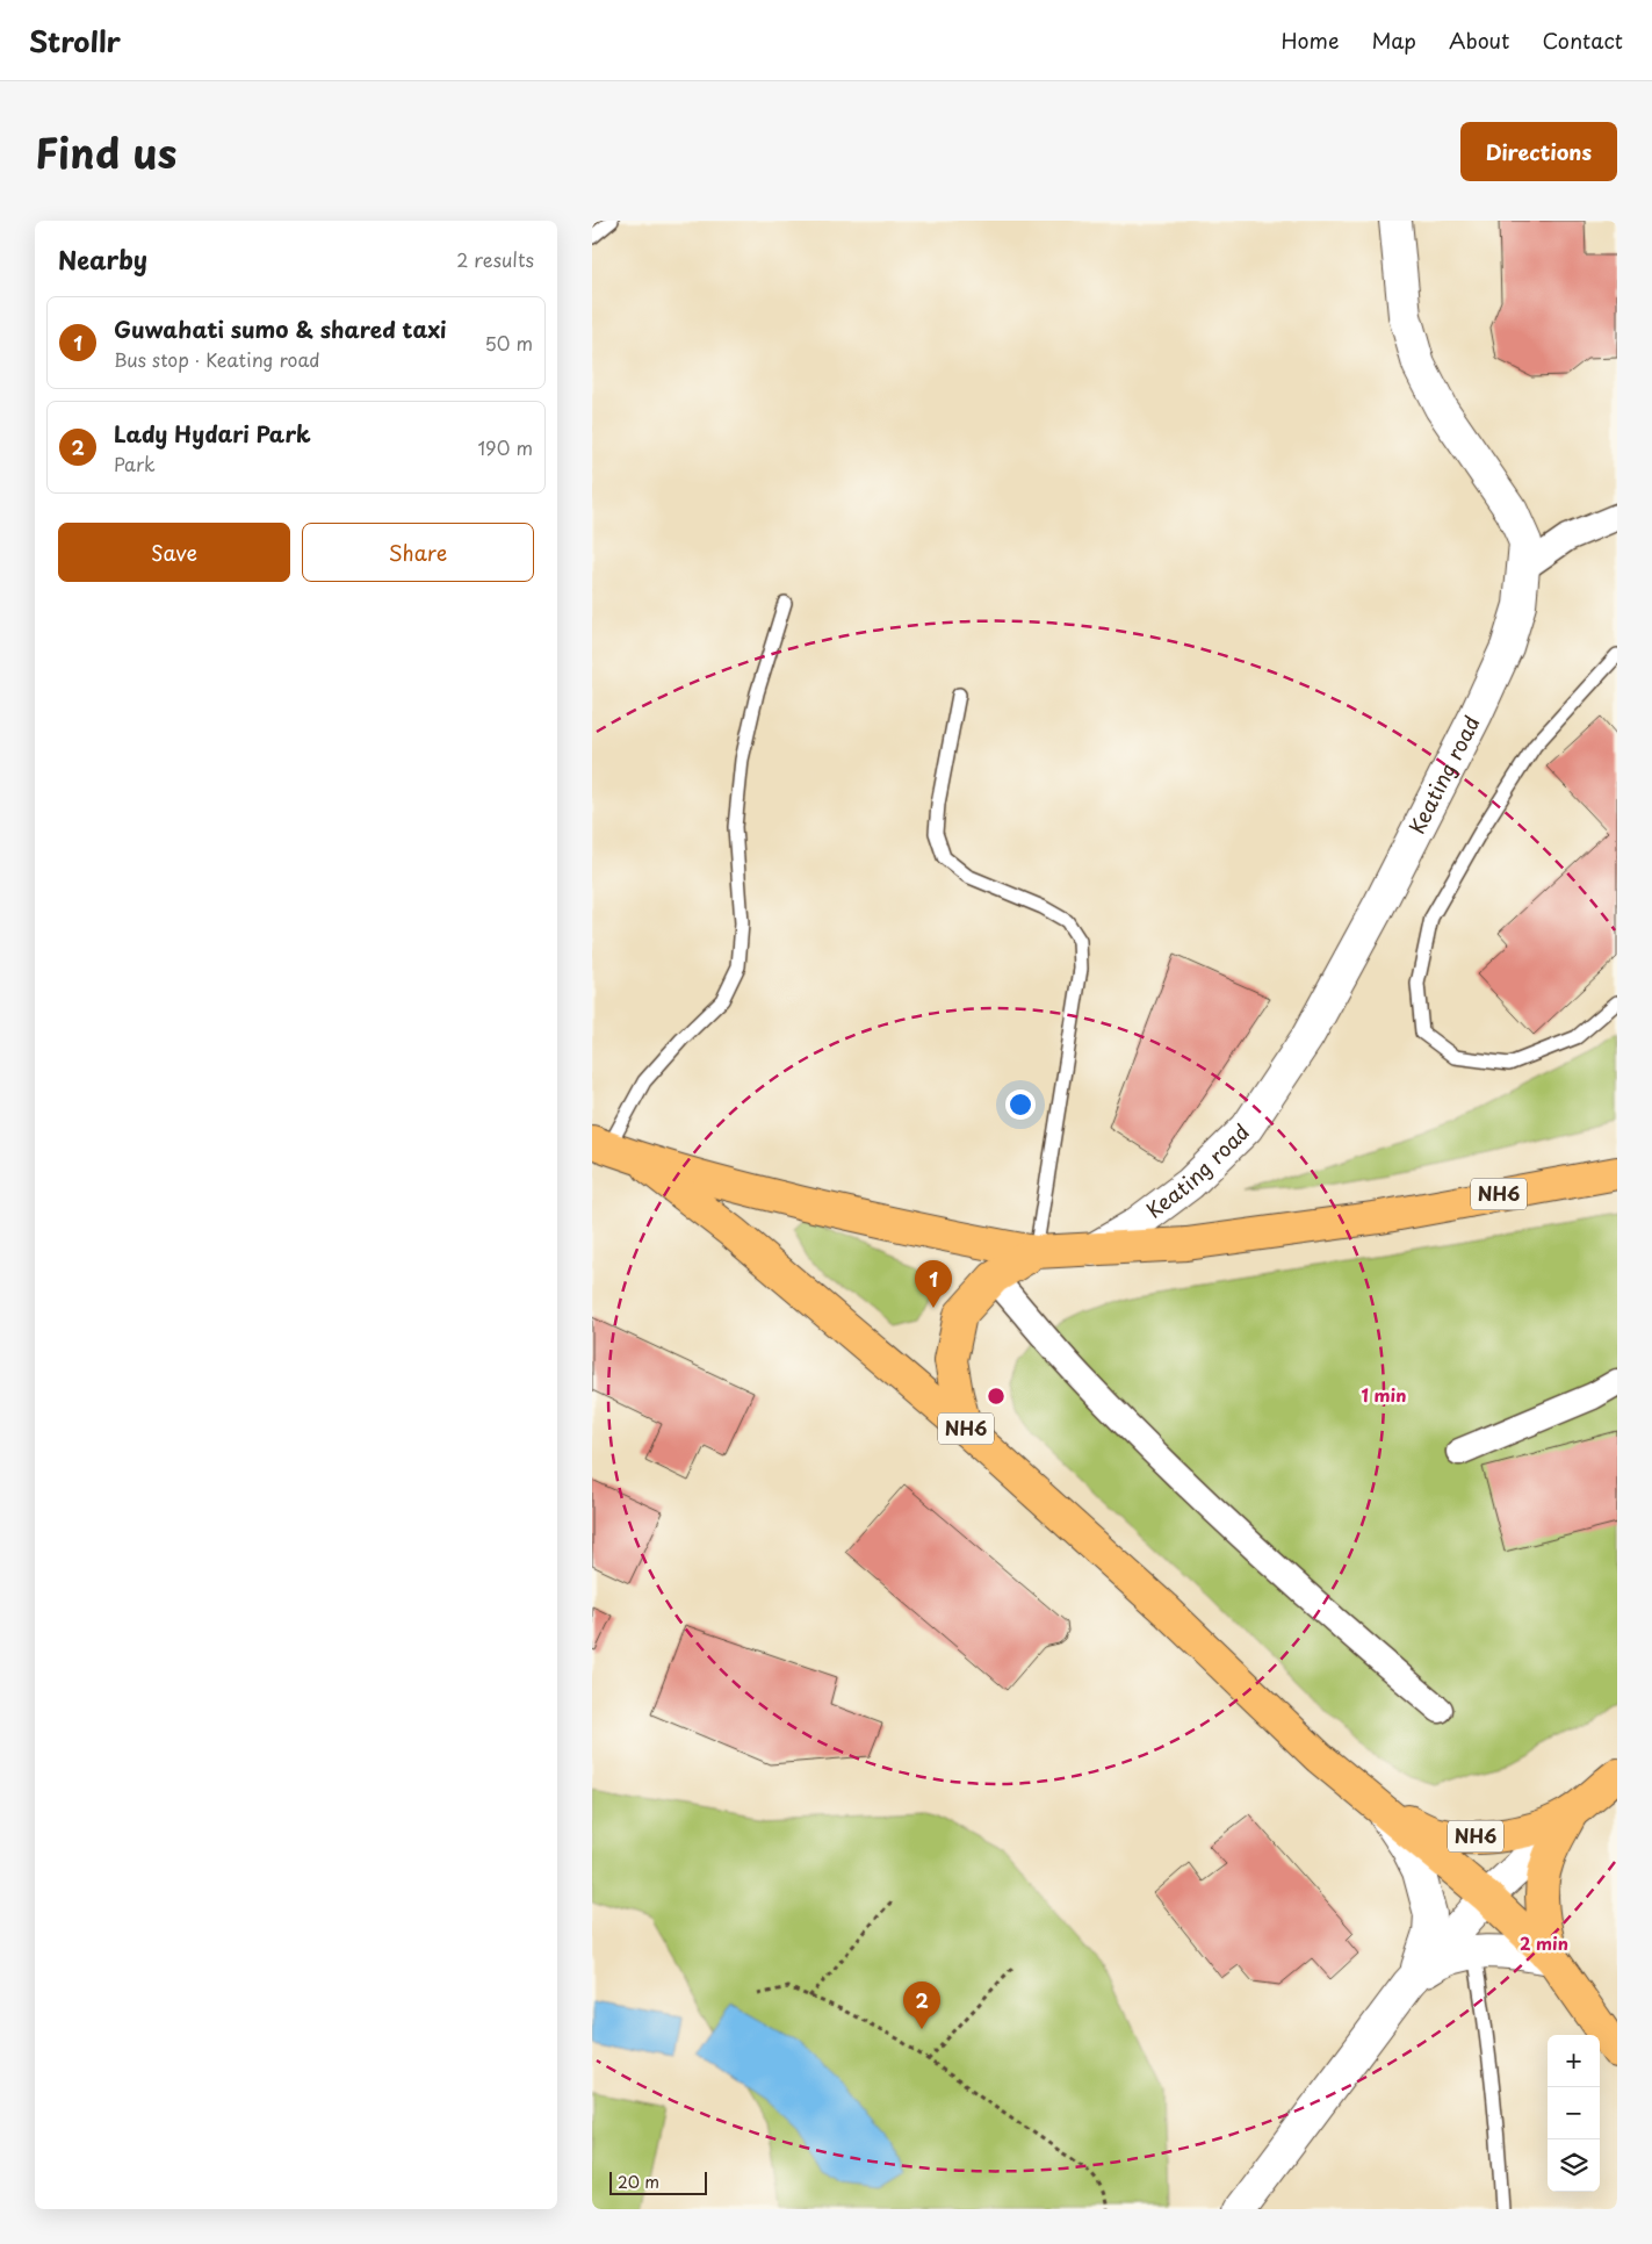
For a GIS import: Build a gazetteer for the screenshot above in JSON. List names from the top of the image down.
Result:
{
  "streets": {
    "highway": ["NH6"],
    "street": ["Keating road"]
  },
  "crossings": [
    ["Keating road", "NH6"]
  ],
  "scale_bar": "20 m",
  "page": {
    "header": "Strollr",
    "nav": [
      "Home",
      "Map",
      "About",
      "Contact"
    ],
    "title": "Find us",
    "buttons": [
      "Directions",
      ["Save", "Share"]
    ],
    "heading": ["Nearby", "2 results"],
    "list": [
      {
        "mark": "1",
        "name": "Guwahati sumo & shared taxi",
        "note": "Bus stop · Keating road",
        "value": "50 m"
      },
      {
        "mark": "2",
        "name": "Lady Hydari Park",
        "note": "Park",
        "value": "190 m"
      }
    ],
    "pins": ["1", "2"],
    "map_buttons": ["+", "−"],
    "scale": "20 m"
  },
  "rings": ["1 min", "2 min"]
}
